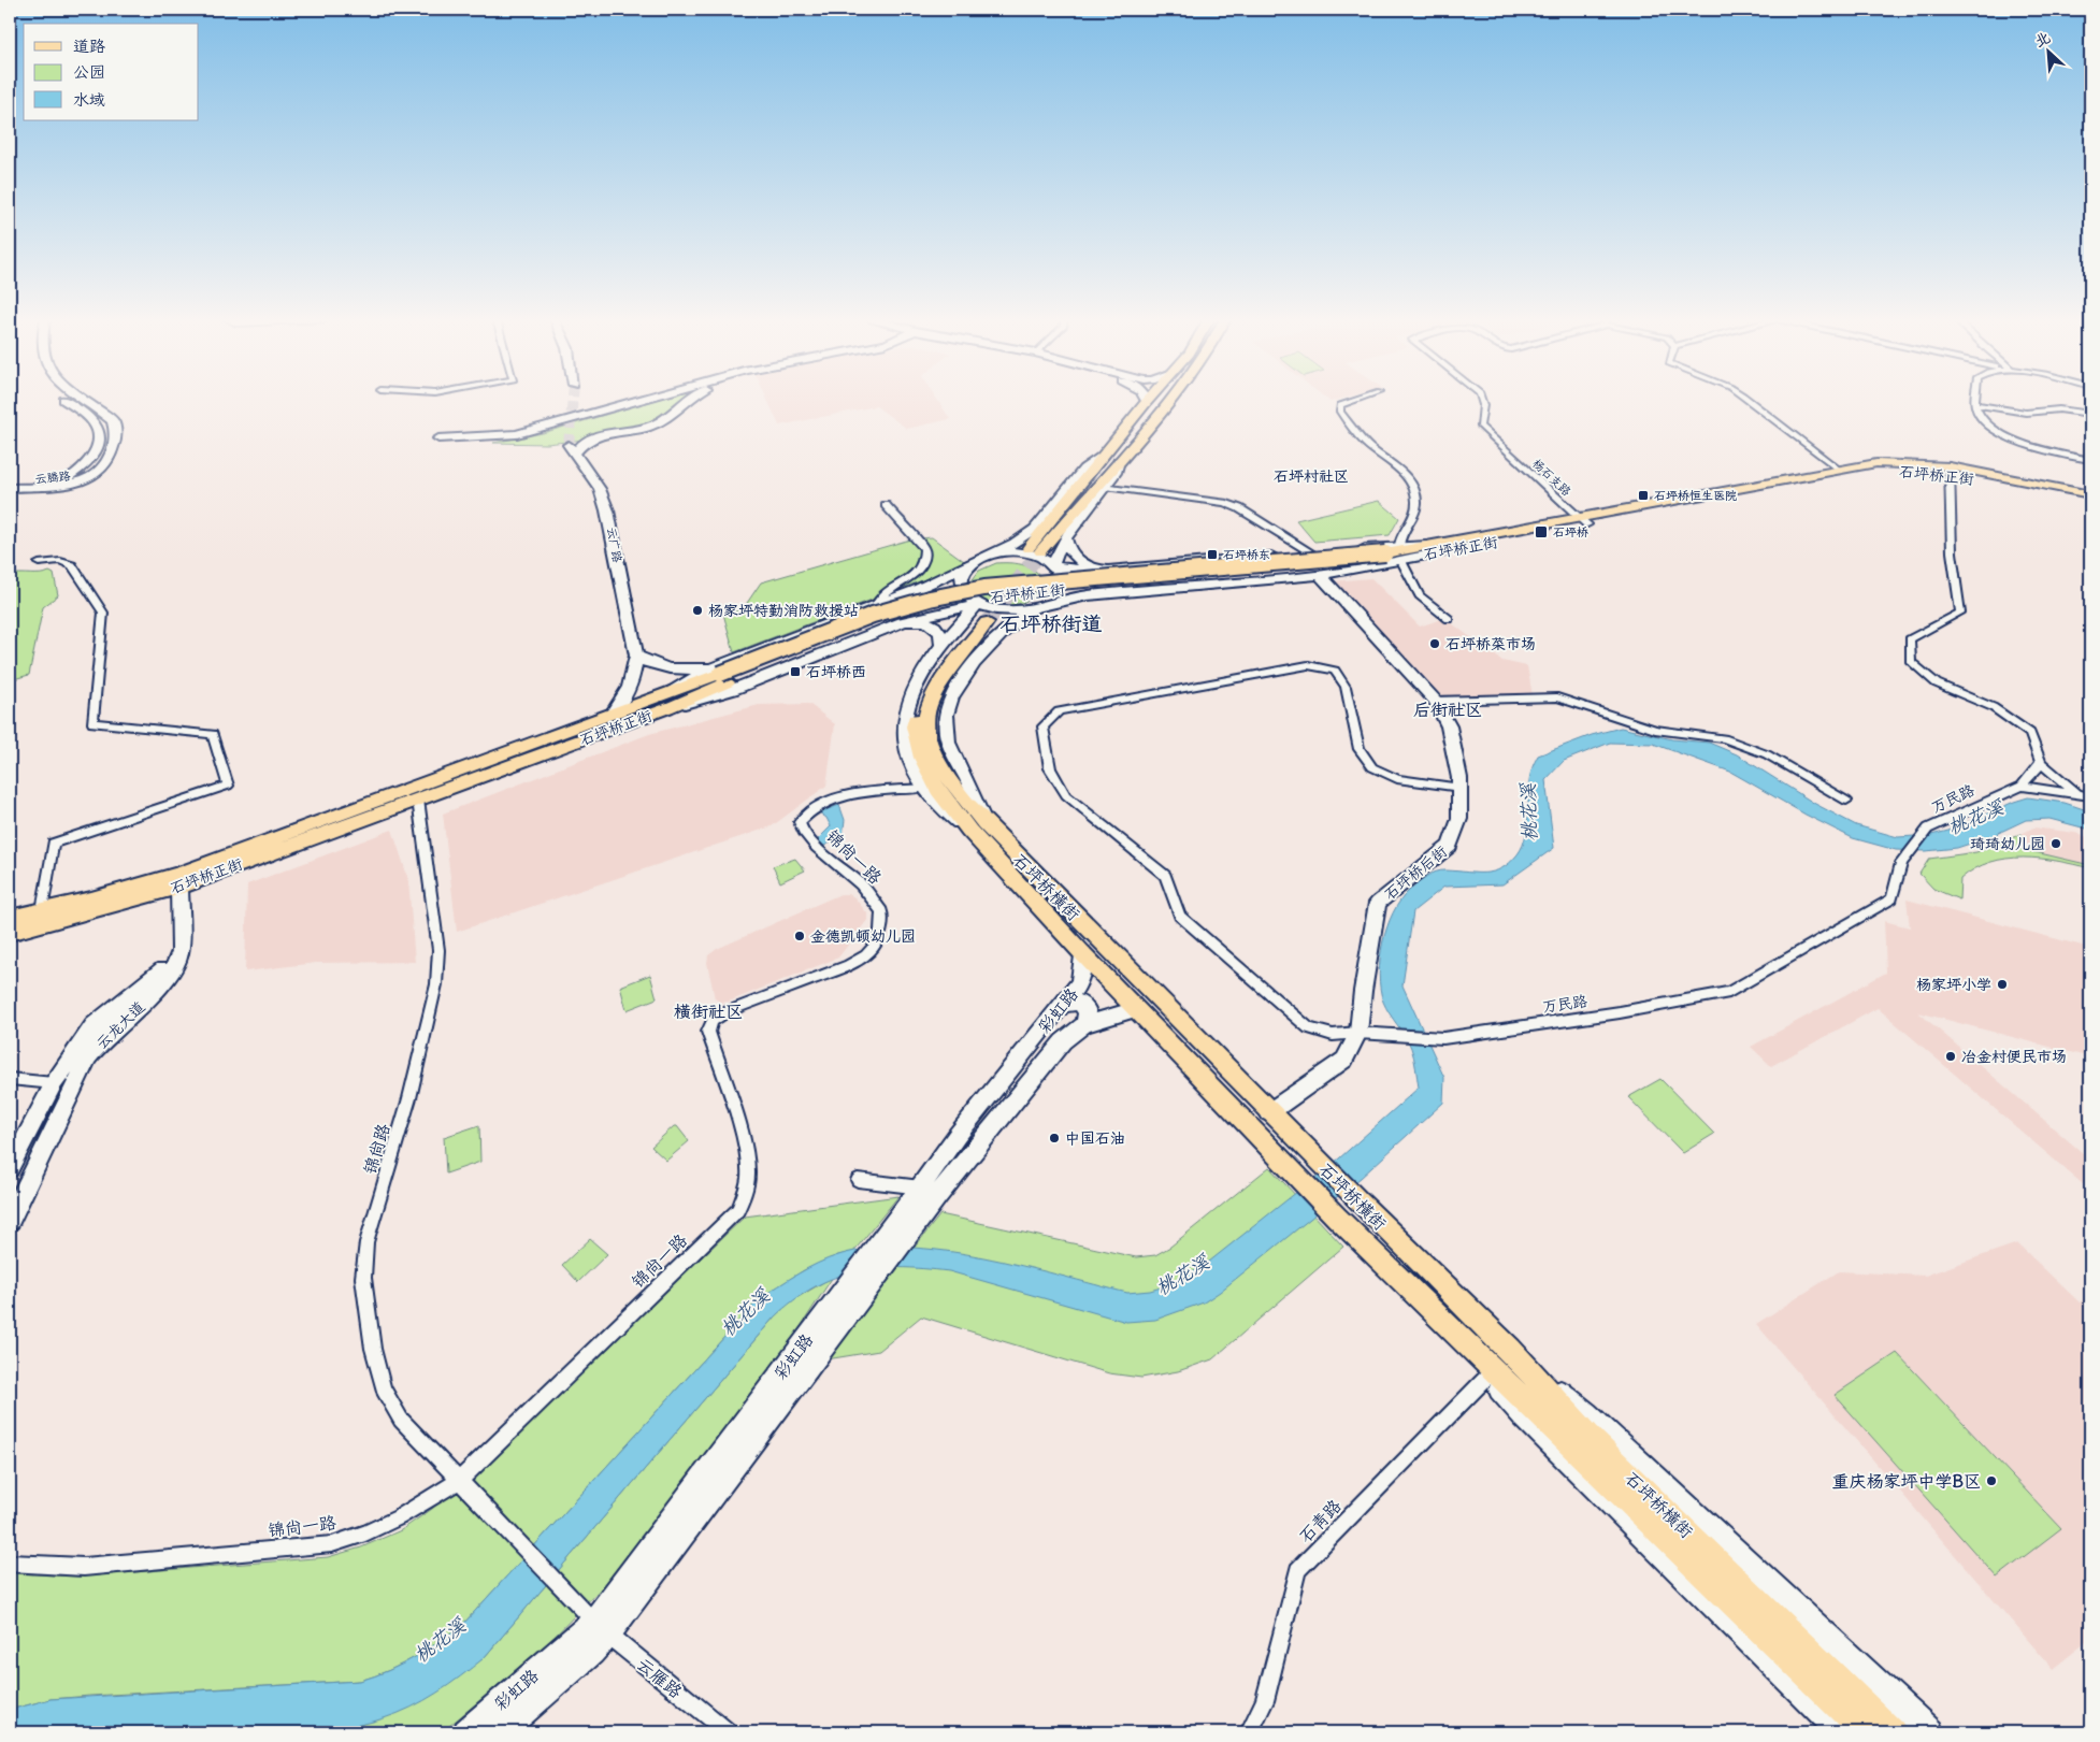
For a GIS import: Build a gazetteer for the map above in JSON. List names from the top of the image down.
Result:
{
  "streets": {
    "main road": ["石坪桥正街", "石坪桥横街"],
    "street": [
      "云腾路",
      "杨石支路",
      "云广路",
      "万民路",
      "锦尚一路",
      "石坪桥后街",
      "彩虹路",
      "云龙大道",
      "锦尚路",
      "石青路",
      "云雁路"
    ]
  },
  "crossings": [
    ["石坪桥正街", "杨石支路"],
    ["石坪桥正街", "云龙大道"],
    ["石坪桥正街", "锦尚路"],
    ["万民路", "石坪桥后街"],
    ["锦尚一路", "锦尚路"],
    ["石坪桥后街", "石坪桥横街"],
    ["石坪桥横街", "彩虹路"],
    ["彩虹路", "锦尚路"],
    ["彩虹路", "云雁路"],
    ["锦尚路", "云雁路"]
  ],
  "districts": [
    "石坪村社区",
    "石坪桥街道",
    "后街社区",
    "横街社区"
  ],
  "water": ["桃花溪"],
  "places": {
    "transit": [
      "石坪桥恒生医院",
      "石坪桥",
      "石坪桥东",
      "石坪桥西"
    ],
    "other": [
      "杨家坪特勤消防救援站",
      "石坪桥菜市场",
      "琦琦幼儿园",
      "金德凯顿幼儿园",
      "杨家坪小学",
      "冶金村便民市场",
      "中国石油",
      "重庆杨家坪中学B区"
    ]
  },
  "legend": ["道路", "公园", "水域"],
  "north": "top left"
}
